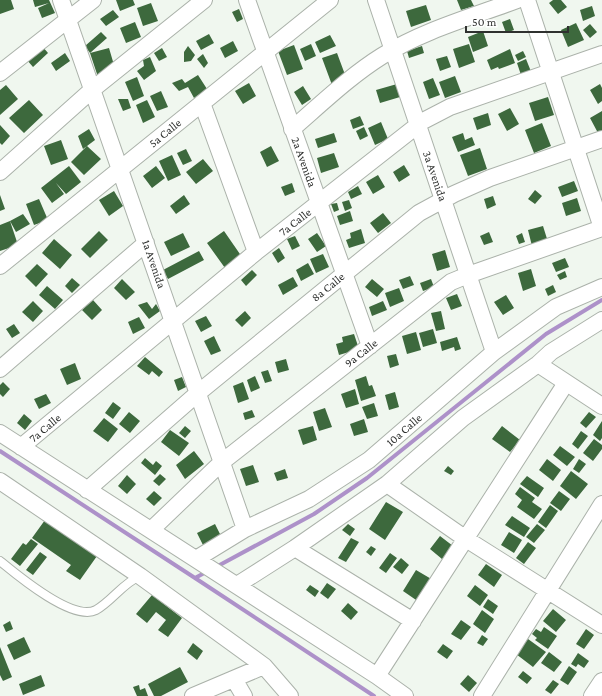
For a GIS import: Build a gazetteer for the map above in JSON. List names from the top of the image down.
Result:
{
  "streets": {
    "street": [
      "5a Calle",
      "2a Avenida",
      "3a Avenida",
      "7a Calle",
      "1a Avenida",
      "8a Calle",
      "9a Calle",
      "10a Calle"
    ]
  },
  "crossings": [
    ["5a Calle", "2a Avenida"],
    ["5a Calle", "1a Avenida"],
    ["2a Avenida", "7a Calle"],
    ["2a Avenida", "8a Calle"],
    ["2a Avenida", "9a Calle"],
    ["3a Avenida", "7a Calle"],
    ["3a Avenida", "8a Calle"],
    ["3a Avenida", "9a Calle"],
    ["3a Avenida", "10a Calle"],
    ["7a Calle", "1a Avenida"],
    ["1a Avenida", "8a Calle"],
    ["1a Avenida", "9a Calle"],
    ["1a Avenida", "10a Calle"]
  ],
  "scale_bar": "50 m"
}
